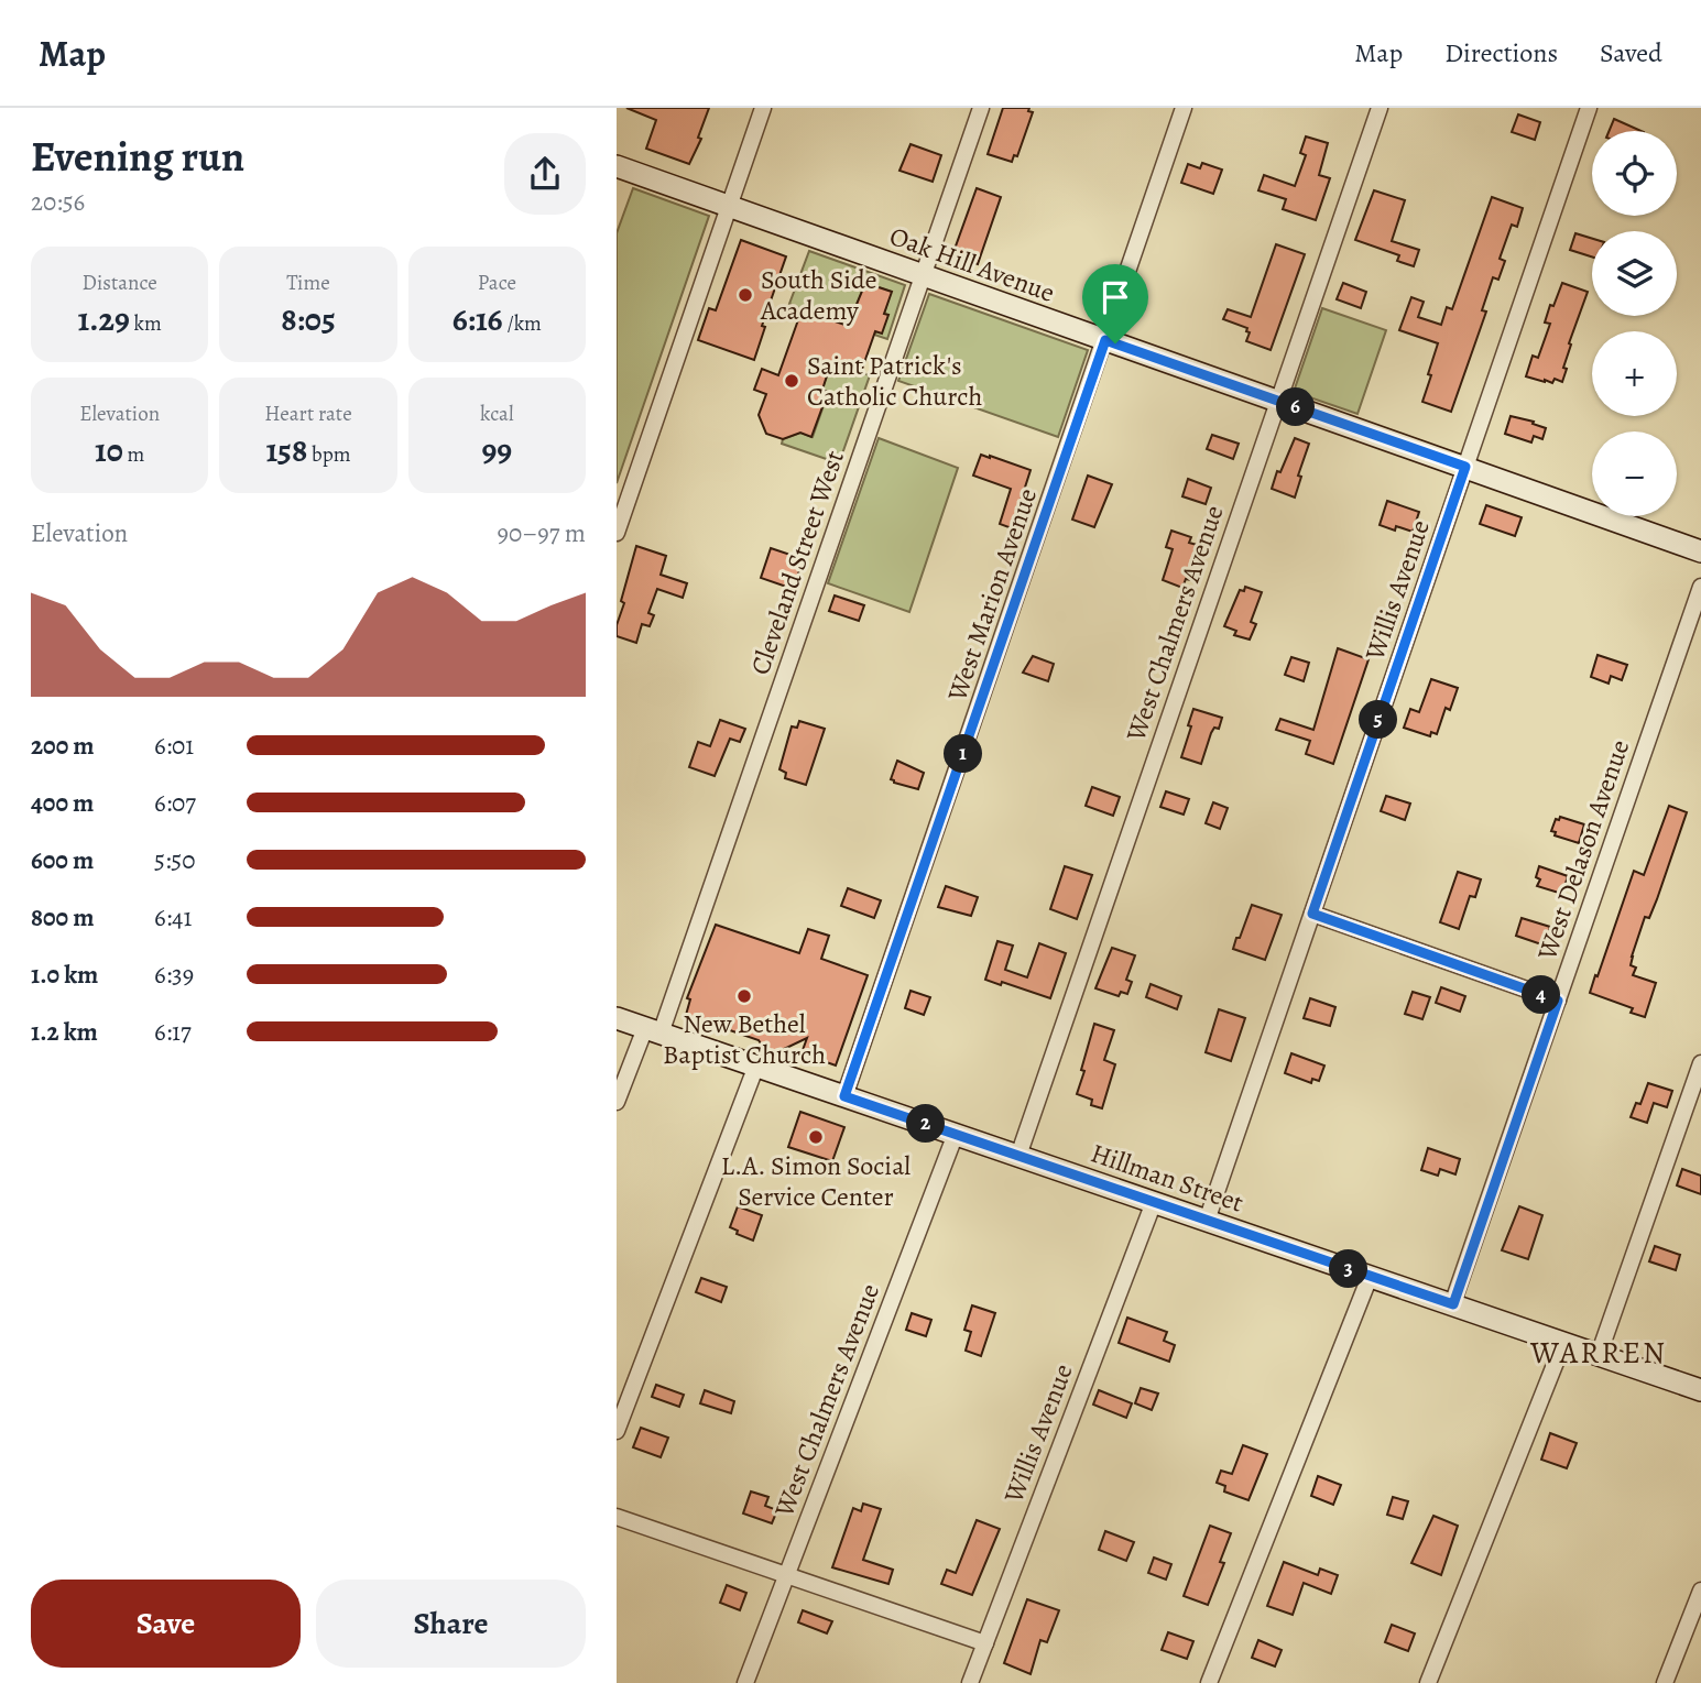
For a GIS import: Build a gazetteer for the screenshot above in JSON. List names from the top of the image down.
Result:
{
  "streets": {
    "street": [
      "Oak Hill Avenue",
      "Cleveland Street West",
      "Willis Avenue",
      "West Marion Avenue",
      "West Chalmers Avenue",
      "West Delason Avenue",
      "Hillman Street"
    ]
  },
  "crossings": [
    ["Oak Hill Avenue", "Cleveland Street West"],
    ["Oak Hill Avenue", "Willis Avenue"],
    ["Oak Hill Avenue", "West Marion Avenue"],
    ["Oak Hill Avenue", "West Chalmers Avenue"],
    ["Cleveland Street West", "Hillman Street"],
    ["Willis Avenue", "Hillman Street"],
    ["West Marion Avenue", "Hillman Street"],
    ["West Chalmers Avenue", "Hillman Street"],
    ["West Delason Avenue", "Hillman Street"]
  ],
  "districts": ["WARREN"],
  "places": [
    "South Side Academy",
    "Saint Patrick's Catholic Church",
    "New Bethel Baptist Church",
    "L.A. Simon Social Service Center"
  ],
  "page": {
    "header": "Map",
    "nav": ["Map", "Directions", "Saved"],
    "heading": ["Evening run", "20:56"],
    "map_buttons": ["+", "−"],
    "stats": [
      ["Distance", "1.29 km"],
      ["Time", "8:05"],
      ["Pace", "6:16 /km"],
      ["Elevation", "10 m"],
      ["Heart rate", "158 bpm"],
      ["kcal", "99"]
    ],
    "pins": [
      "6",
      "5",
      "1",
      "4",
      "2",
      "3"
    ],
    "chart": ["Elevation", "90–97 m"],
    "list": [
      {
        "name": "200 m",
        "note": "6:01"
      },
      {
        "name": "400 m",
        "note": "6:07"
      },
      {
        "name": "600 m",
        "note": "5:50"
      },
      {
        "name": "800 m",
        "note": "6:41"
      },
      {
        "name": "1.0 km",
        "note": "6:39"
      },
      {
        "name": "1.2 km",
        "note": "6:17"
      }
    ],
    "buttons": ["Save", "Share"]
  }
}
